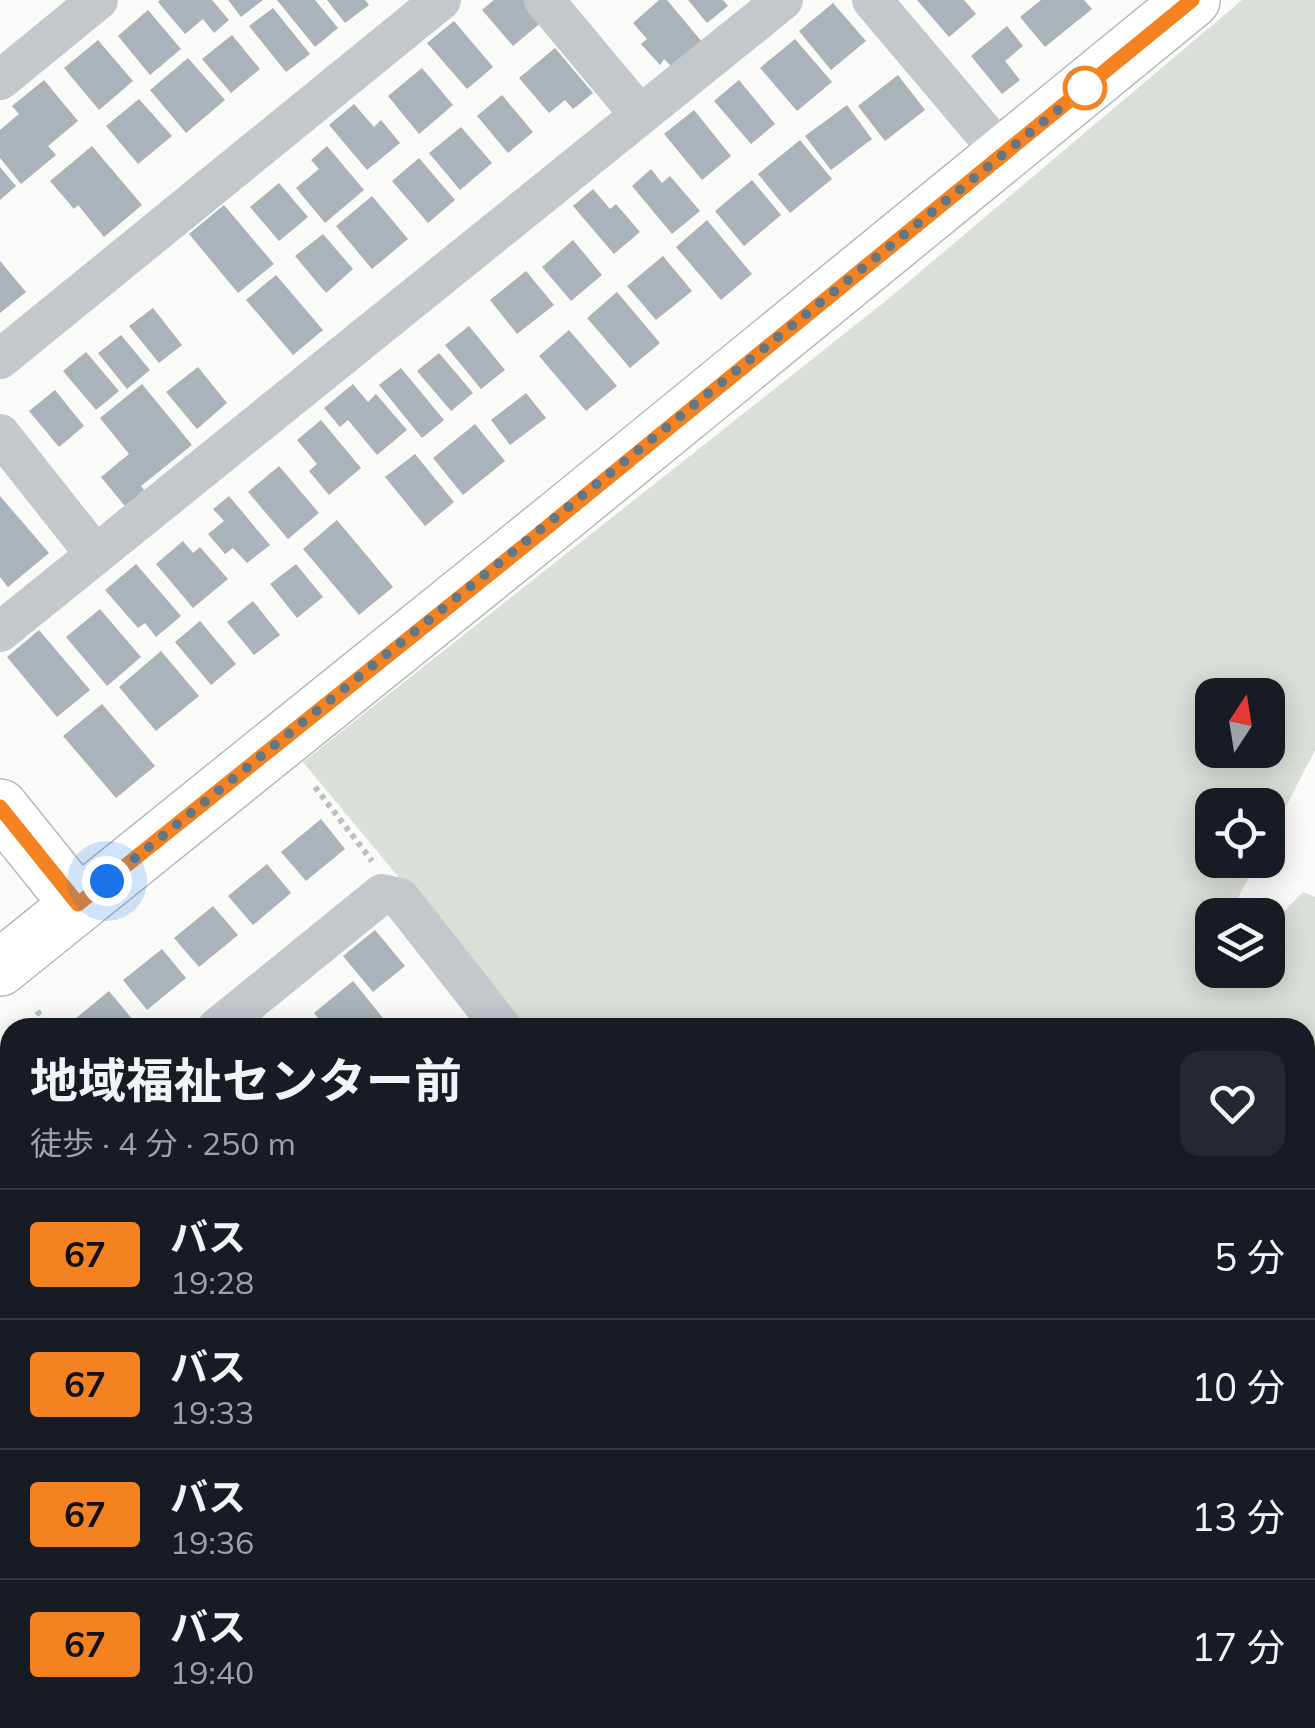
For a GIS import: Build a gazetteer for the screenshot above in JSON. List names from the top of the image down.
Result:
{
  "lines": ["bus line 67"],
  "north": "top",
  "page": {
    "heading": ["地域福祉センター前", "徒歩 · 4 分 · 250 m"],
    "list": [
      {
        "mark": "67",
        "name": "バス",
        "note": "19:28",
        "value": "5 分"
      },
      {
        "mark": "67",
        "name": "バス",
        "note": "19:33",
        "value": "10 分"
      },
      {
        "mark": "67",
        "name": "バス",
        "note": "19:36",
        "value": "13 分"
      },
      {
        "mark": "67",
        "name": "バス",
        "note": "19:40",
        "value": "17 分"
      }
    ]
  }
}
